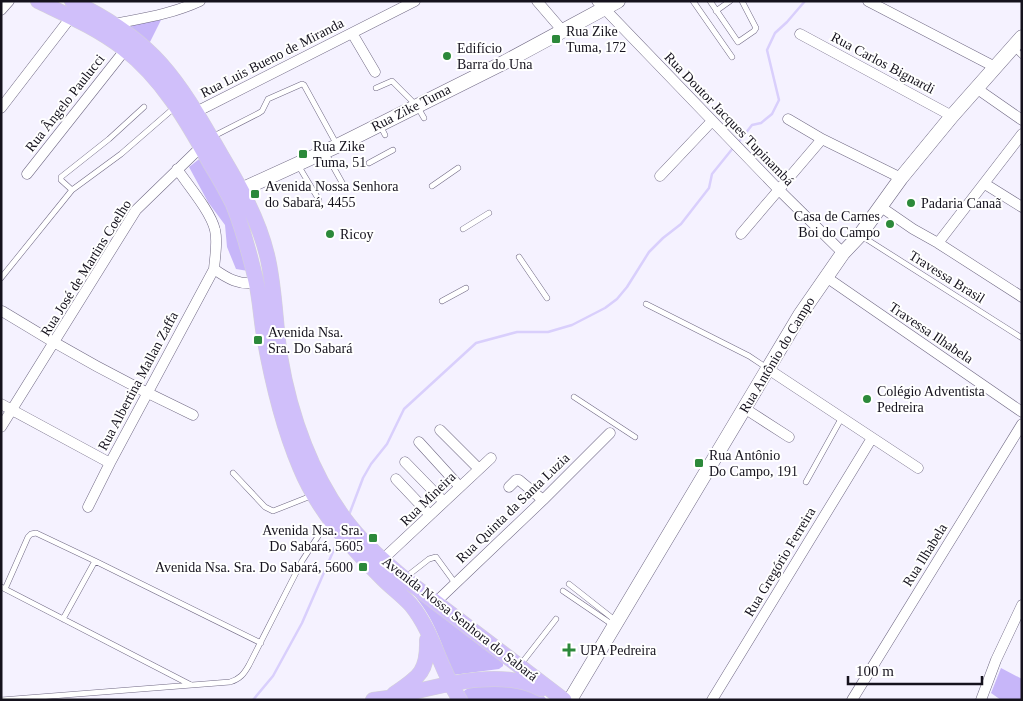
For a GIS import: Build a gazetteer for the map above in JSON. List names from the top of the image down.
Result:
{
  "streets": {
    "main road": ["Avenida Nossa Senhora do Sabará"],
    "street": [
      "Rua Luis Bueno de Miranda",
      "Rua Carlos Bignardi",
      "Rua Ângelo Paulucci",
      "Rua Zike Tuma",
      "Rua Doutor Jacques Tupinambá",
      "Rua José de Martins Coelho",
      "Travessa Ilhabela",
      "Rua Antônio do Campo",
      "Rua Albertina Mallan Zaffa",
      "Rua Mineira",
      "Rua Quinta da Santa Luzia",
      "Rua Ilhabela",
      "Rua Gregório Ferreira"
    ],
    "lane": ["Travessa Brasil"]
  },
  "crossings": [
    ["Rua Luis Bueno de Miranda", "Avenida Nossa Senhora do Sabará"],
    ["Rua Carlos Bignardi", "Rua Antônio do Campo"],
    ["Rua Ângelo Paulucci", "Avenida Nossa Senhora do Sabará"],
    ["Rua Zike Tuma", "Rua Doutor Jacques Tupinambá"],
    ["Rua Zike Tuma", "Avenida Nossa Senhora do Sabará"],
    ["Rua Doutor Jacques Tupinambá", "Rua Antônio do Campo"],
    ["Rua José de Martins Coelho", "Avenida Nossa Senhora do Sabará"],
    ["Travessa Brasil", "Rua Antônio do Campo"],
    ["Travessa Ilhabela", "Rua Antônio do Campo"],
    ["Rua Mineira", "Avenida Nossa Senhora do Sabará"],
    ["Rua Quinta da Santa Luzia", "Avenida Nossa Senhora do Sabará"]
  ],
  "places": {
    "transit": [
      "Rua Zike Tuma, 172",
      "Rua Zike Tuma, 51",
      "Avenida Nossa Senhora do Sabará, 4455",
      "Avenida Nsa. Sra. Do Sabará",
      "Rua Antônio Do Campo, 191",
      "Avenida Nsa. Sra. Do Sabará, 5605",
      "Avenida Nsa. Sra. Do Sabará, 5600"
    ],
    "other": [
      "Edifício Barra do Una",
      "Padaria Canaã",
      "Casa de Carnes Boi do Campo",
      "Ricoy",
      "Colégio Adventista Pedreira"
    ],
    "health": ["UPA Pedreira"]
  },
  "scale_bar": "100 m"
}
